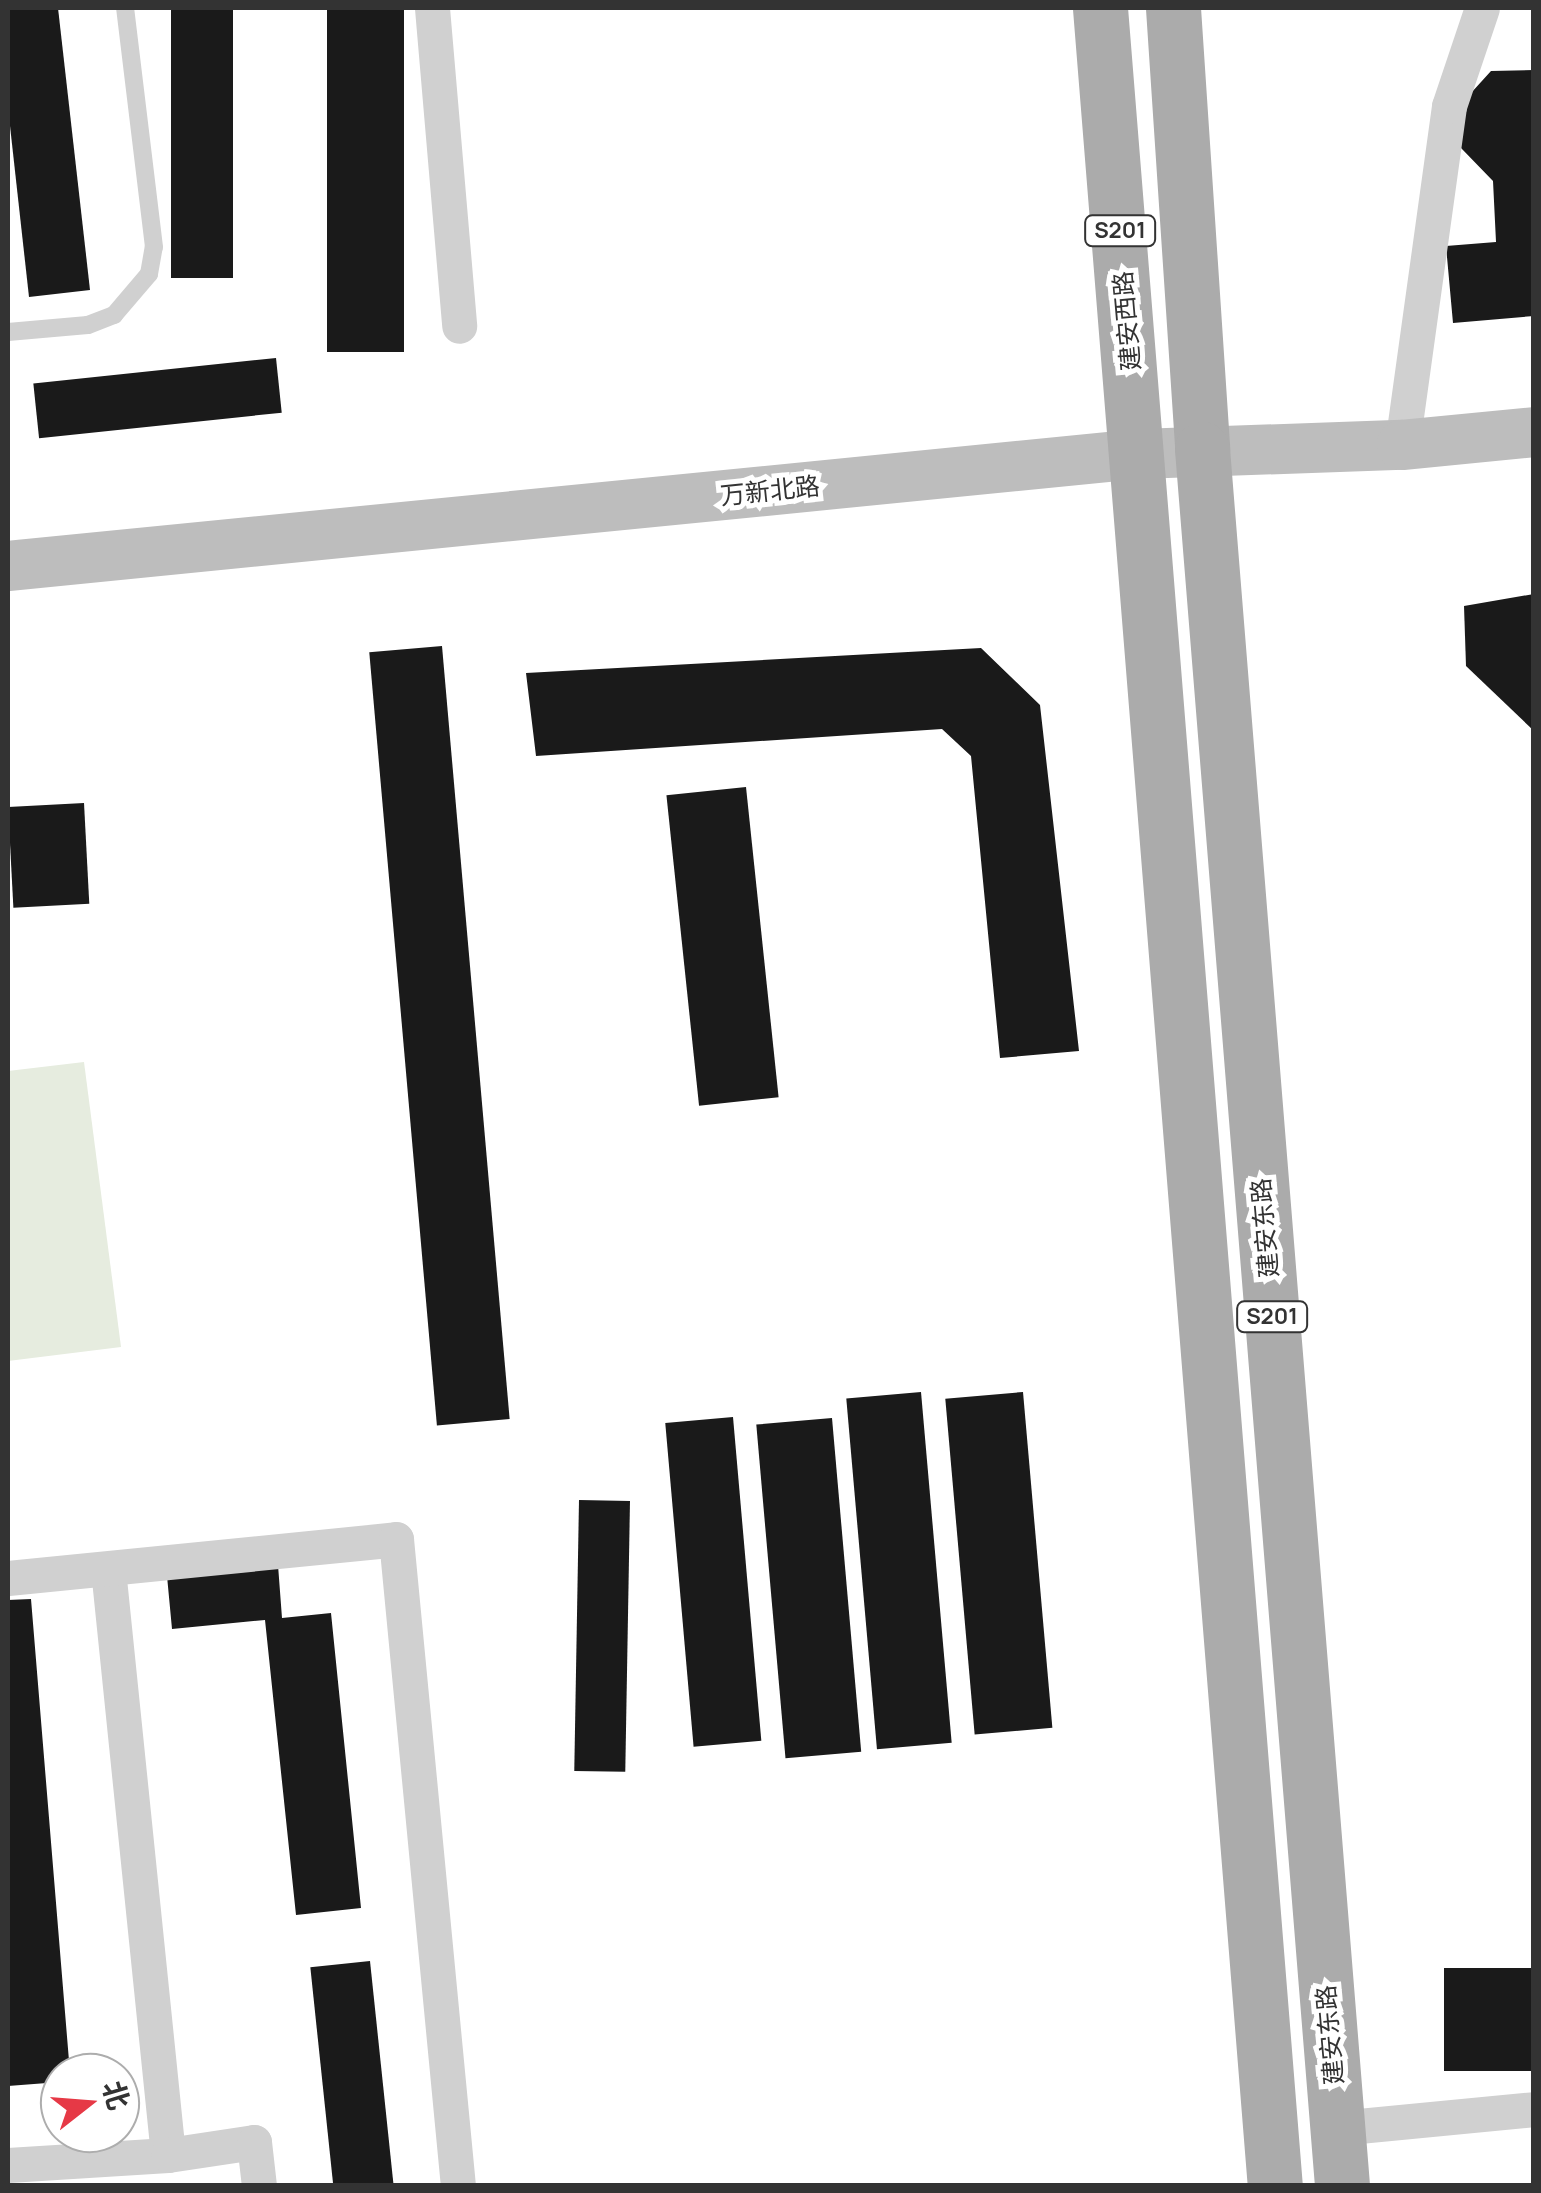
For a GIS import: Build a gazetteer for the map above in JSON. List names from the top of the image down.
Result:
{
  "streets": {
    "main road": [
      "S201",
      "建安西路",
      "万新北路",
      "建安东路"
    ]
  },
  "crossings": [
    ["S201", "建安西路"],
    ["S201", "万新北路"],
    ["S201", "建安东路"],
    ["建安西路", "万新北路"],
    ["万新北路", "建安东路"]
  ],
  "north": "right"
}
